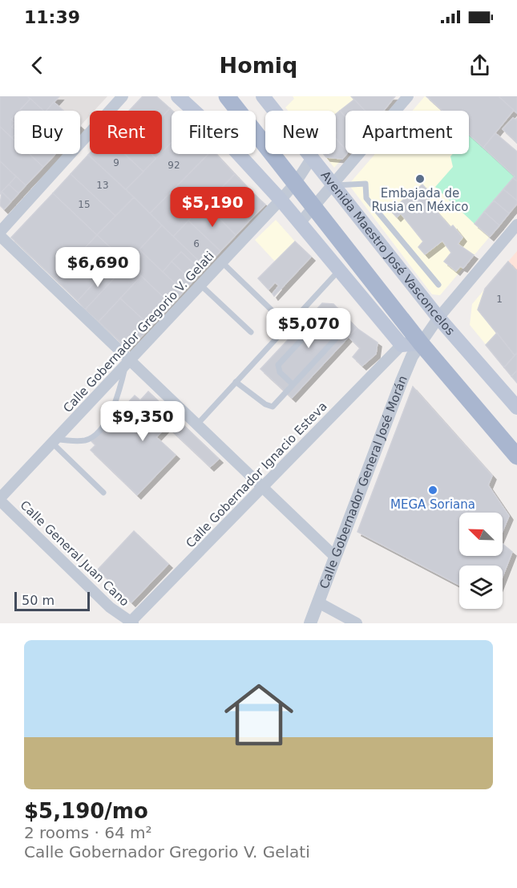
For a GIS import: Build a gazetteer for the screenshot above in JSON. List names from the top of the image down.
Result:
{
  "streets": {
    "main road": ["Avenida Maestro José Vasconcelos"],
    "street": [
      "Calle Gobernador Gregorio V. Gelati",
      "Calle Gobernador Ignacio Esteva",
      "Calle Gobernador General José Morán",
      "Calle General Juan Cano"
    ]
  },
  "crossings": [
    ["Avenida Maestro José Vasconcelos", "Calle Gobernador Gregorio V. Gelati"],
    ["Calle Gobernador Gregorio V. Gelati", "Calle General Juan Cano"],
    ["Calle Gobernador Ignacio Esteva", "Calle General Juan Cano"]
  ],
  "places": ["Embajada de Rusia en México", "MEGA Soriana"],
  "house_numbers": [
    "9",
    "92",
    "13",
    "15",
    "6",
    "1"
  ],
  "scale_bar": "50 m",
  "north": "top left",
  "page": {
    "status": "11:39",
    "header": "Homiq",
    "chip": [
      "Buy",
      "Rent",
      "Filters",
      "New",
      "Apartment"
    ],
    "price": [
      "$5,190",
      "$6,690",
      "$5,070",
      "$9,350"
    ],
    "scale": "50 m",
    "list": [
      {
        "name": "$5,190/mo",
        "note": "2 rooms · 64 m² · Calle Gobernador Gregorio V. Gelati"
      }
    ]
  }
}
